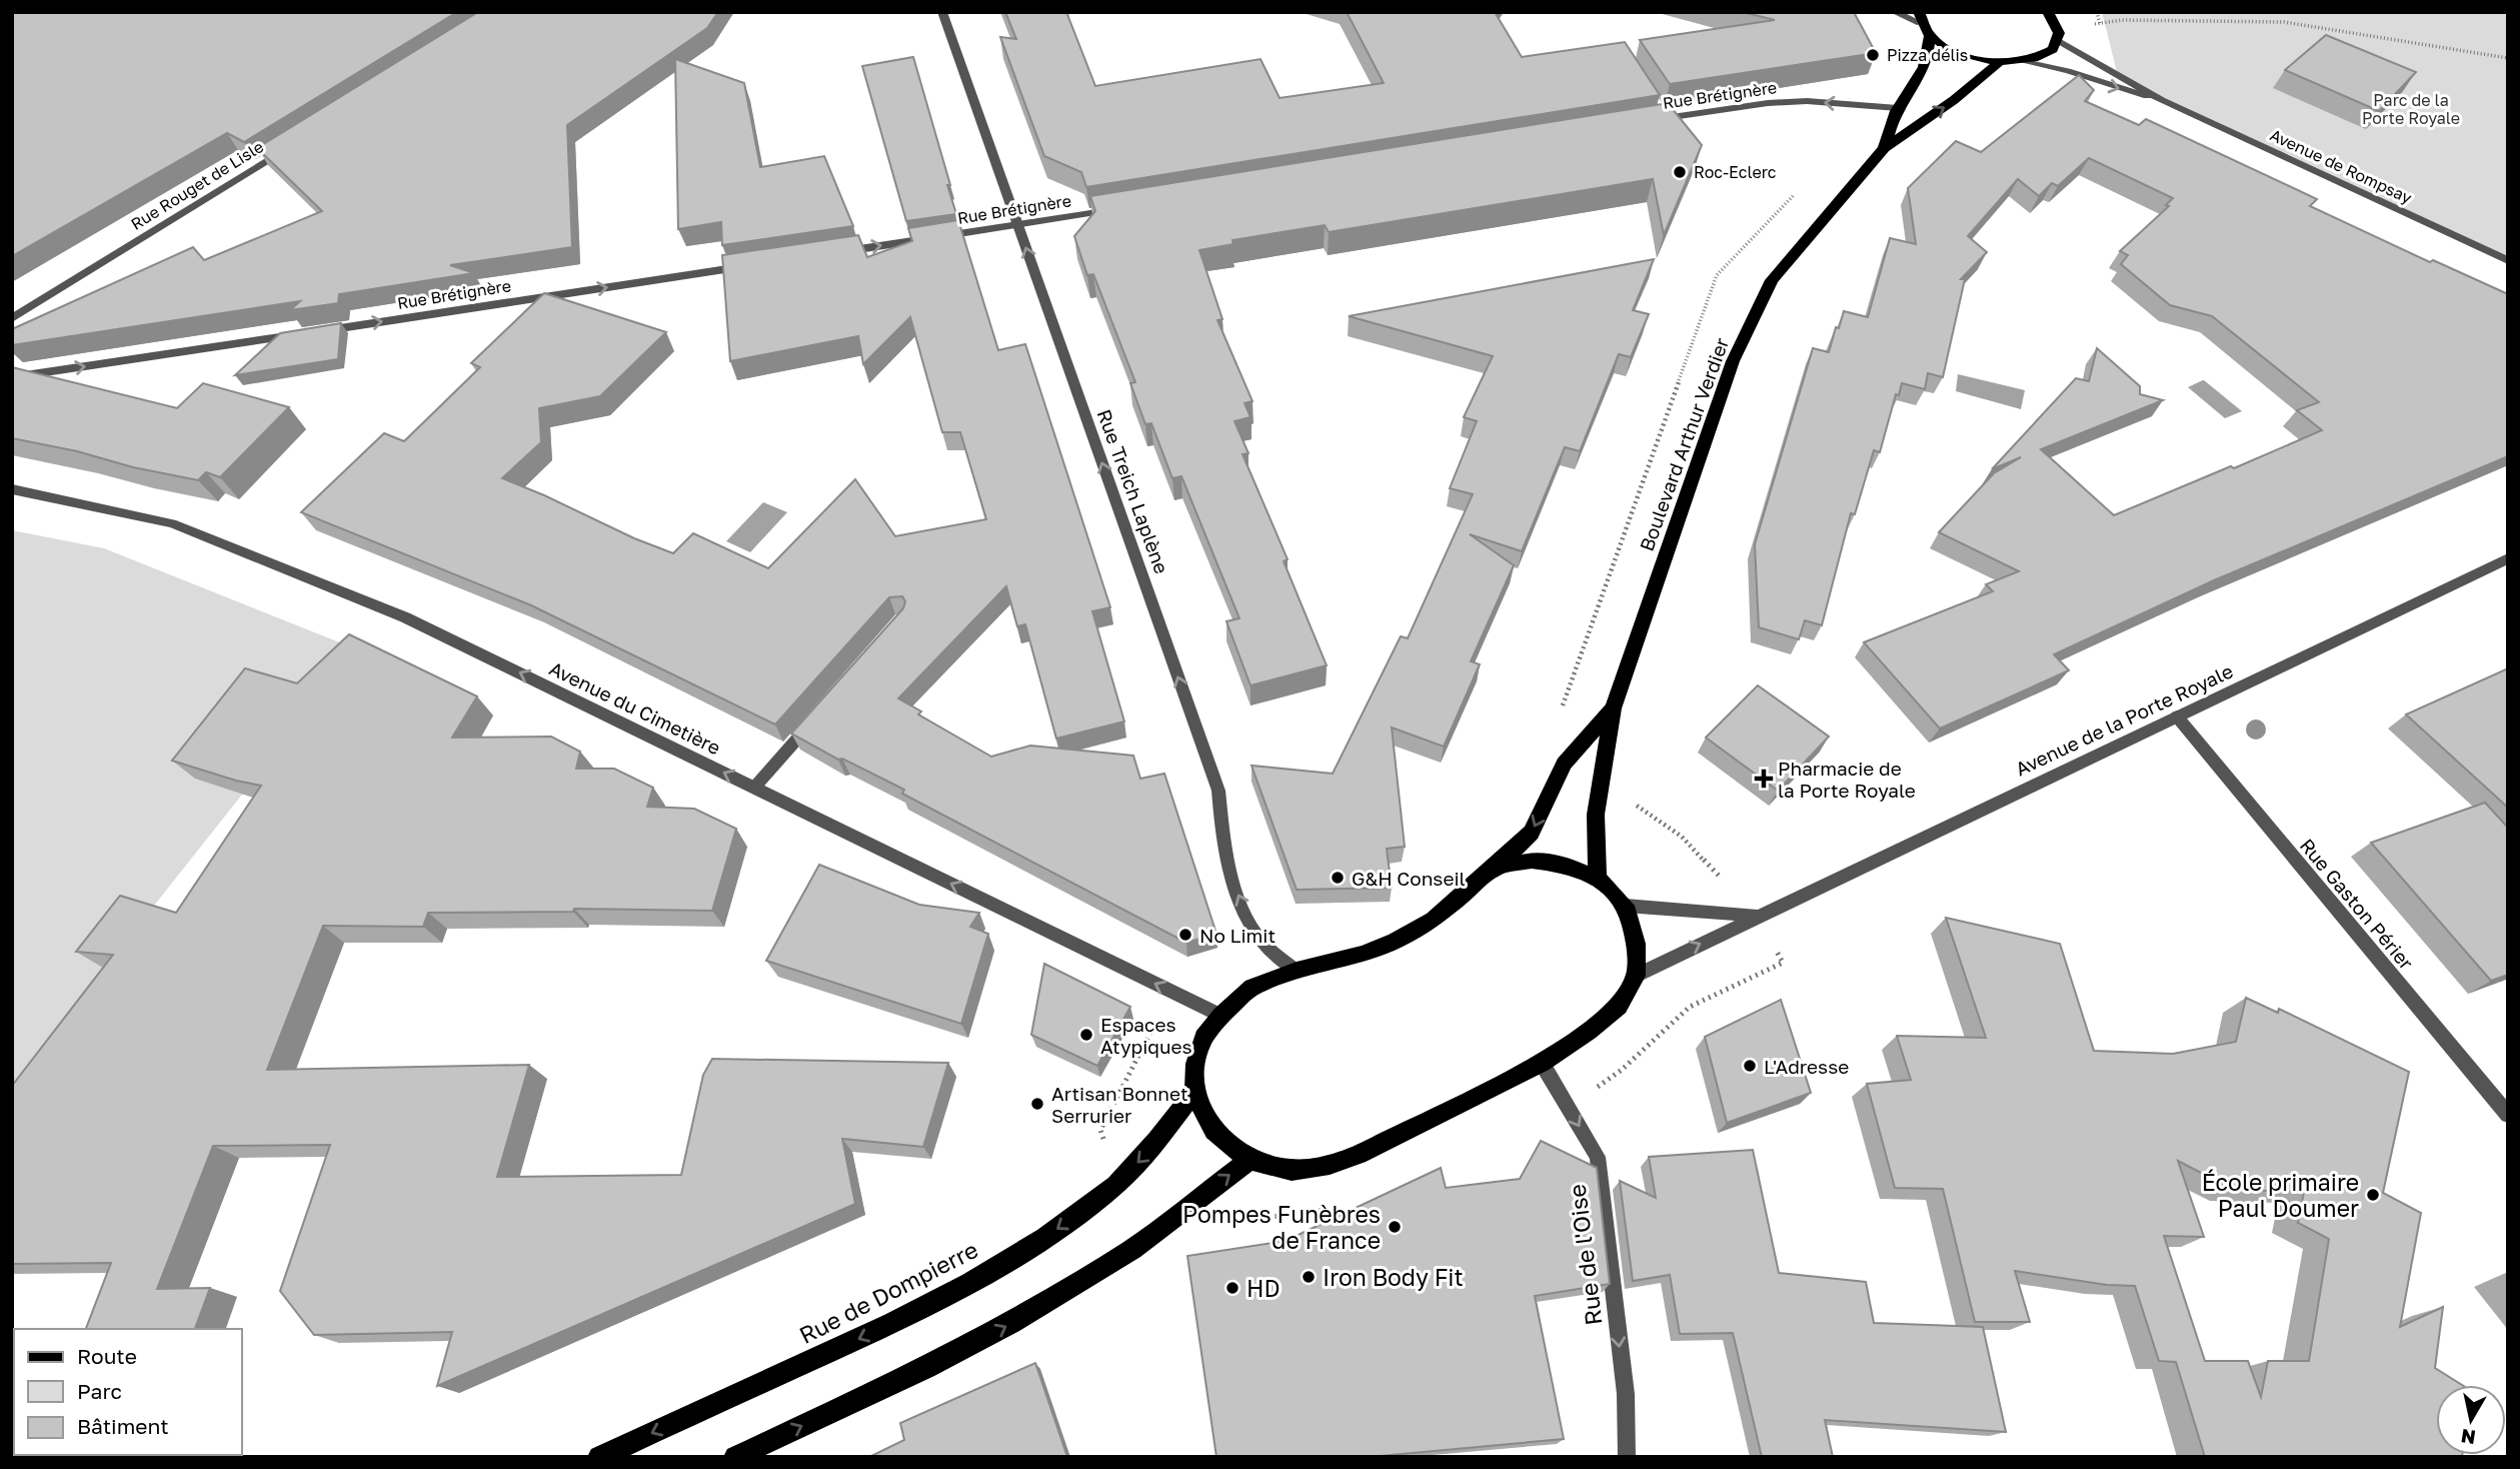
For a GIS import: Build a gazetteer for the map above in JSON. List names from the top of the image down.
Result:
{
  "streets": {
    "main road": ["Boulevard Arthur Verdier", "Rue de Dompierre"],
    "street": [
      "Rue Brétignère",
      "Avenue de Rompsay",
      "Rue Rouget de Lisle",
      "Rue Treich Laplène",
      "Avenue du Cimetière",
      "Avenue de la Porte Royale",
      "Rue Gaston Périer",
      "Rue de l'Oise"
    ]
  },
  "crossings": [
    ["Rue Brétignère", "Boulevard Arthur Verdier"],
    ["Rue Brétignère", "Rue Treich Laplène"],
    ["Boulevard Arthur Verdier", "Rue Treich Laplène"],
    ["Boulevard Arthur Verdier", "Avenue du Cimetière"],
    ["Boulevard Arthur Verdier", "Rue de Dompierre"],
    ["Avenue de la Porte Royale", "Rue Gaston Périer"]
  ],
  "one_way": ["Rue Treich Laplène", "Avenue du Cimetière", "Rue de l'Oise"],
  "parks": ["Parc de la Porte Royale"],
  "places": {
    "other": [
      "Pizza délis",
      "Roc-Eclerc",
      "G&H Conseil",
      "No Limit",
      "Espaces Atypiques",
      "L'Adresse",
      "Artisan Bonnet Serrurier",
      "École primaire Paul Doumer",
      "Pompes Funèbres de France",
      "Iron Body Fit",
      "HD"
    ],
    "health": ["Pharmacie de la Porte Royale"]
  },
  "legend": ["Route", "Parc", "Bâtiment"],
  "north": "bottom"
}
